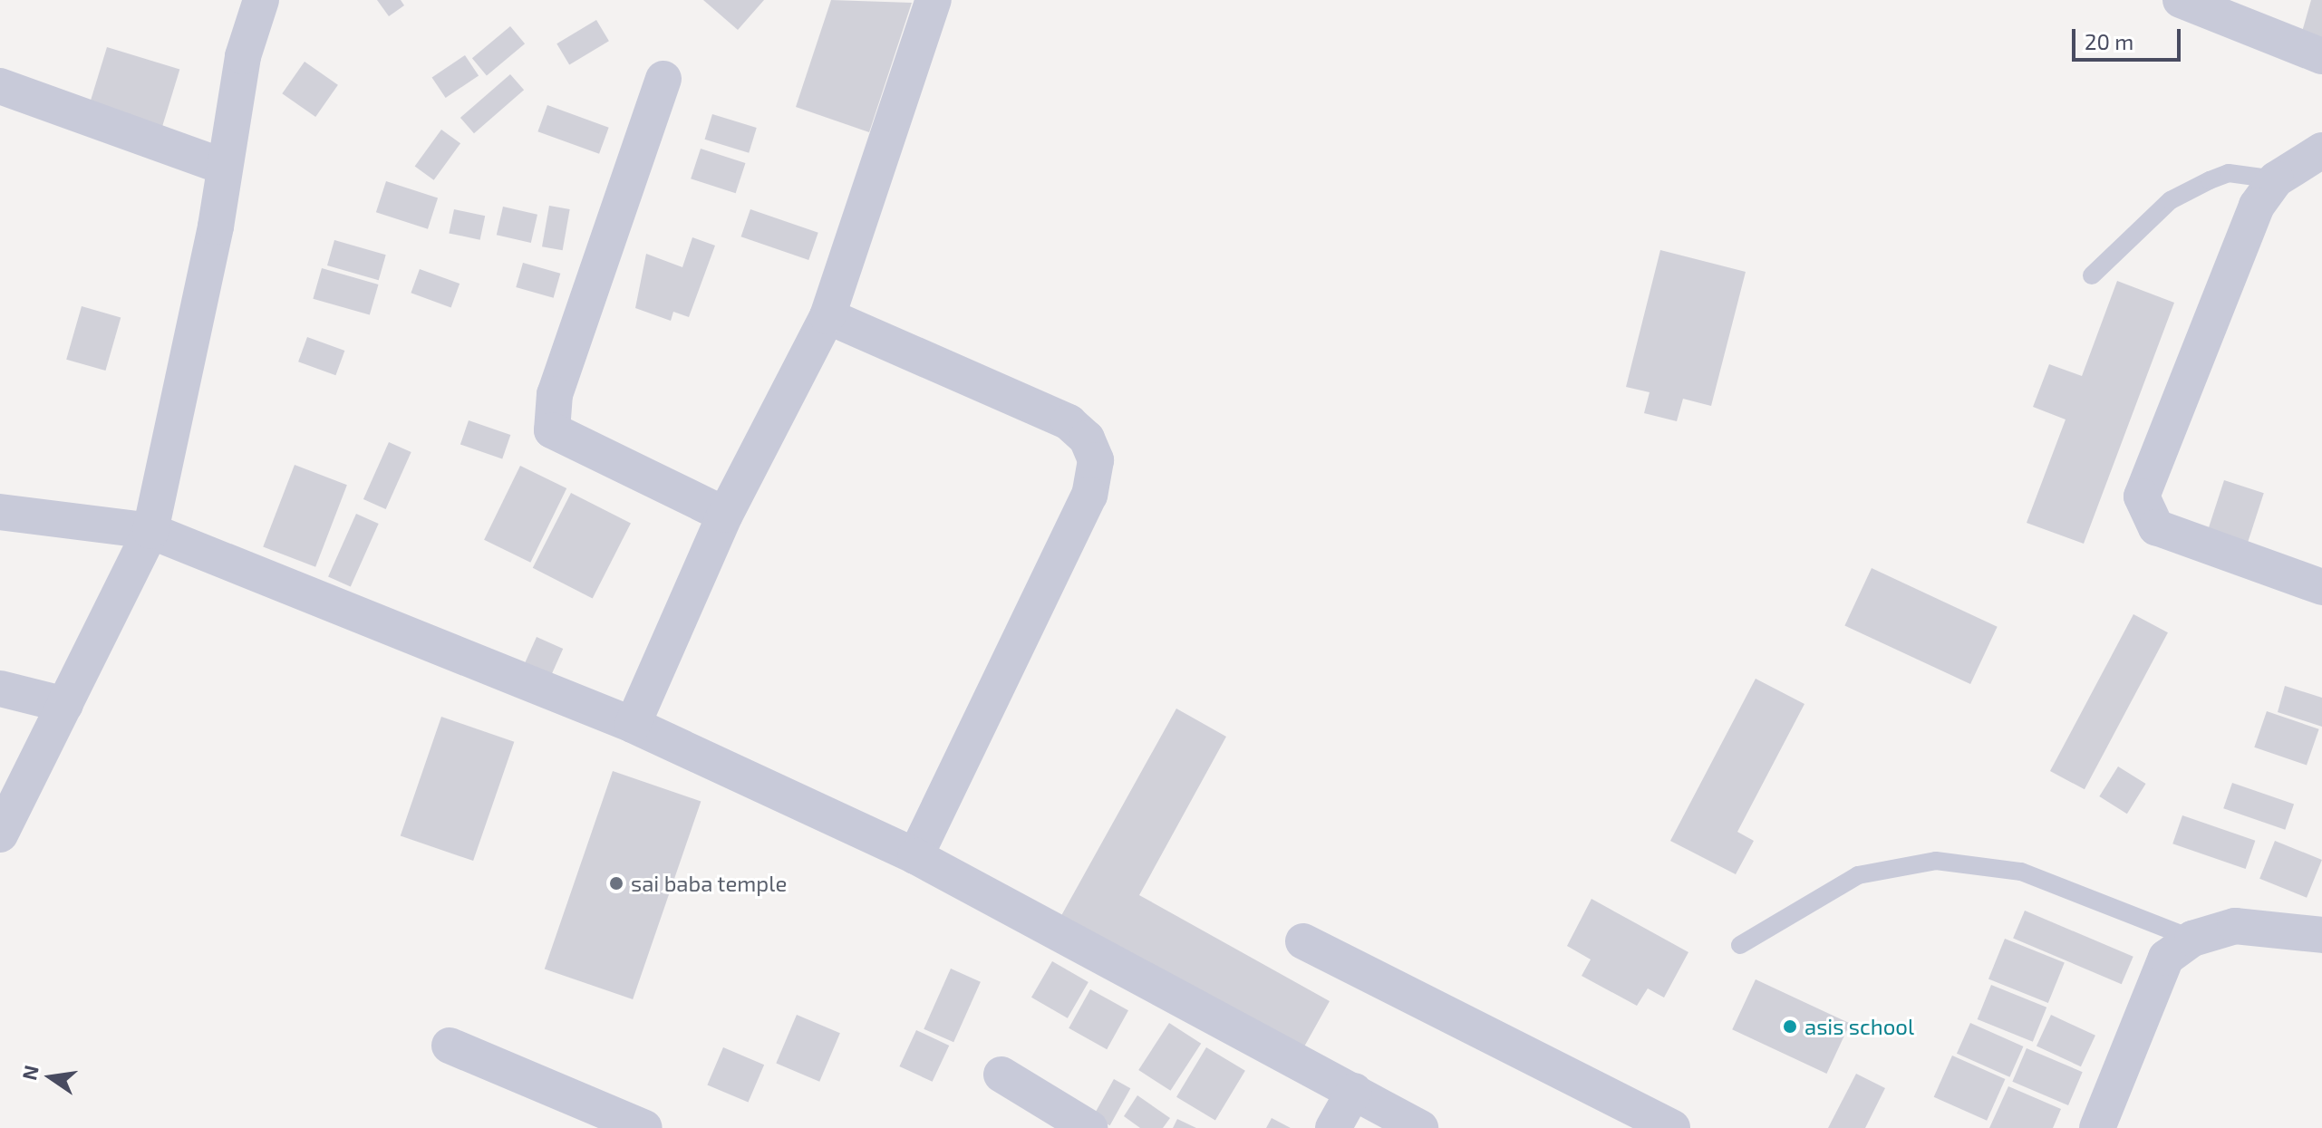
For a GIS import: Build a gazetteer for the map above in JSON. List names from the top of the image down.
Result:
{
  "places": ["sai baba temple", "asis school"],
  "scale_bar": "20 m",
  "north": "left"
}
